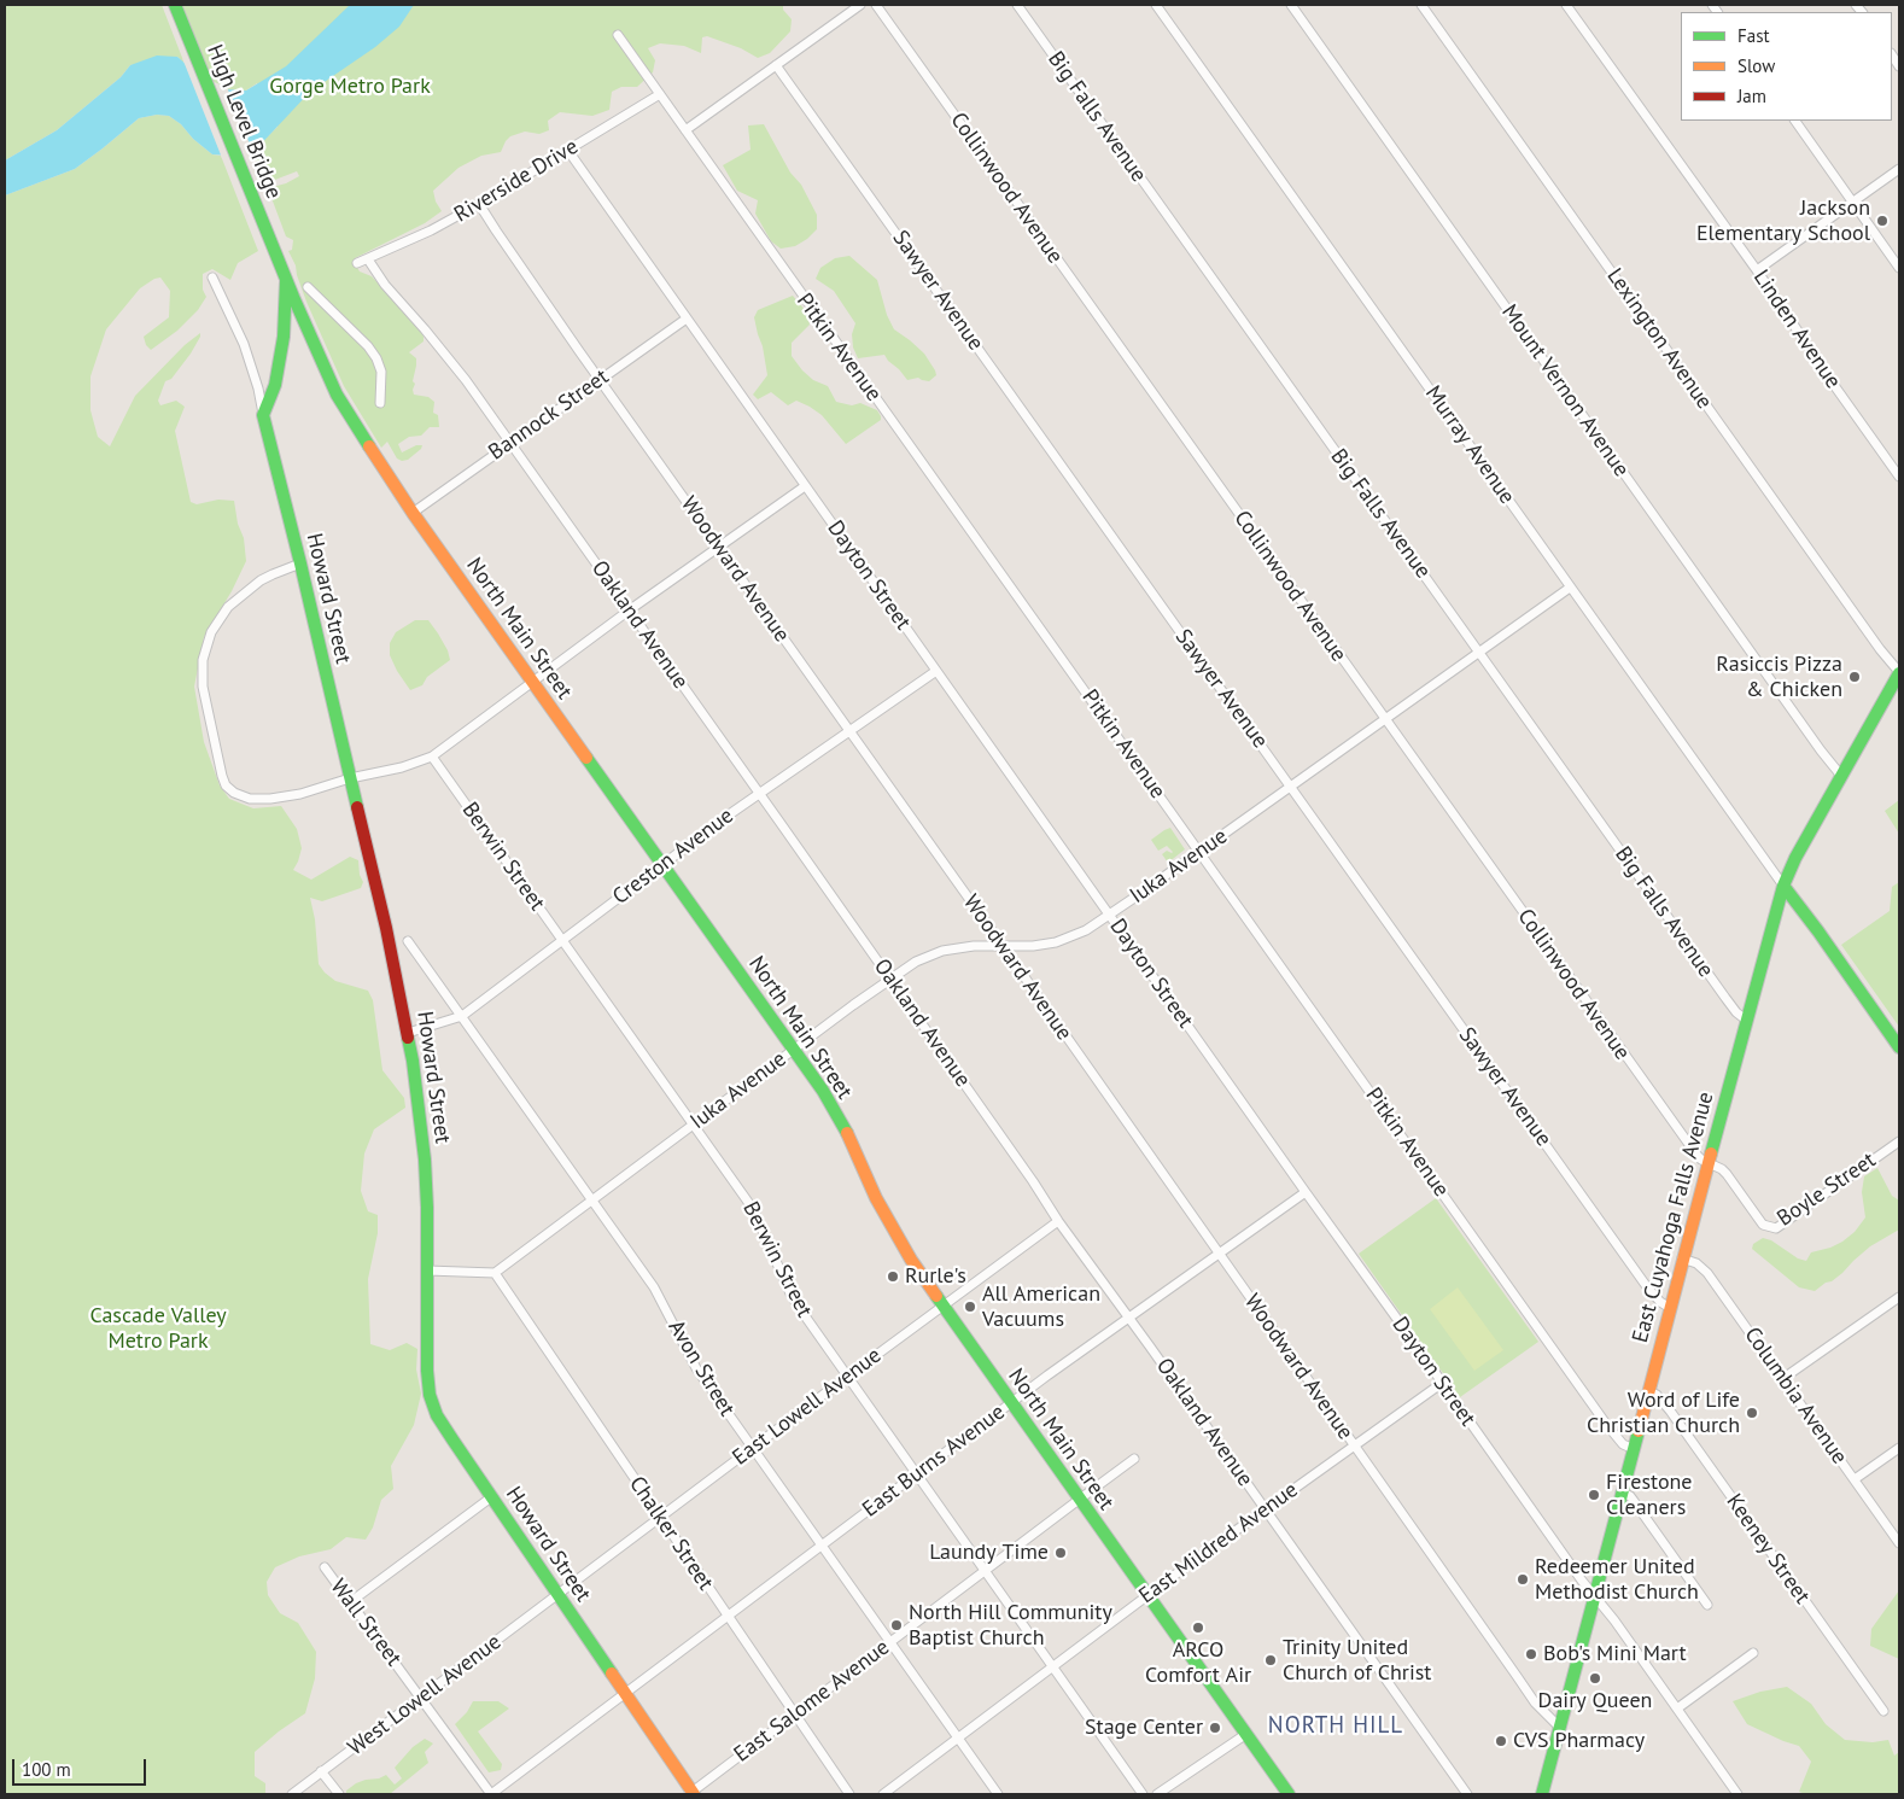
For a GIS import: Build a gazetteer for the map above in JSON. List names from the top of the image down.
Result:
{
  "streets": {
    "main road": [
      "High Level Bridge",
      "Howard Street",
      "North Main Street",
      "East Cuyahoga Falls Avenue"
    ],
    "street": [
      "Big Falls Avenue",
      "Riverside Drive",
      "Collinwood Avenue",
      "Sawyer Avenue",
      "Linden Avenue",
      "Lexington Avenue",
      "Pitkin Avenue",
      "Mount Vernon Avenue",
      "Bannock Street",
      "Murray Avenue",
      "Woodward Avenue",
      "Dayton Street",
      "Oakland Avenue",
      "Berwin Street",
      "Creston Avenue",
      "Iuka Avenue",
      "Boyle Street",
      "Avon Street",
      "Columbia Avenue",
      "East Lowell Avenue",
      "East Burns Avenue",
      "Chalker Street",
      "East Mildred Avenue",
      "Keeney Street",
      "Wall Street",
      "West Lowell Avenue",
      "East Salome Avenue"
    ]
  },
  "crossings": [
    ["Big Falls Avenue", "Iuka Avenue"],
    ["Big Falls Avenue", "East Cuyahoga Falls Avenue"],
    ["High Level Bridge", "North Main Street"],
    ["Riverside Drive", "Pitkin Avenue"],
    ["Riverside Drive", "Woodward Avenue"],
    ["Riverside Drive", "Dayton Street"],
    ["Riverside Drive", "Oakland Avenue"],
    ["Collinwood Avenue", "Iuka Avenue"],
    ["Collinwood Avenue", "Boyle Street"],
    ["Collinwood Avenue", "East Cuyahoga Falls Avenue"],
    ["Sawyer Avenue", "Iuka Avenue"],
    ["Sawyer Avenue", "East Cuyahoga Falls Avenue"],
    ["Lexington Avenue", "East Cuyahoga Falls Avenue"],
    ["Pitkin Avenue", "Iuka Avenue"],
    ["Pitkin Avenue", "East Cuyahoga Falls Avenue"],
    ["Mount Vernon Avenue", "East Cuyahoga Falls Avenue"],
    ["Bannock Street", "Woodward Avenue"],
    ["Bannock Street", "Dayton Street"],
    ["Bannock Street", "Oakland Avenue"],
    ["Bannock Street", "North Main Street"],
    ["Murray Avenue", "Iuka Avenue"],
    ["Murray Avenue", "East Cuyahoga Falls Avenue"],
    ["Woodward Avenue", "Creston Avenue"],
    ["Woodward Avenue", "Iuka Avenue"],
    ["Woodward Avenue", "East Cuyahoga Falls Avenue"],
    ["Woodward Avenue", "East Burns Avenue"],
    ["Woodward Avenue", "East Mildred Avenue"],
    ["Dayton Street", "Creston Avenue"],
    ["Dayton Street", "Iuka Avenue"],
    ["Dayton Street", "East Cuyahoga Falls Avenue"],
    ["Dayton Street", "East Burns Avenue"],
    ["Dayton Street", "East Mildred Avenue"],
    ["Howard Street", "Creston Avenue"],
    ["Howard Street", "East Lowell Avenue"],
    ["Howard Street", "East Burns Avenue"],
    ["Howard Street", "West Lowell Avenue"],
    ["Howard Street", "East Salome Avenue"],
    ["Oakland Avenue", "Creston Avenue"],
    ["Oakland Avenue", "Iuka Avenue"],
    ["Oakland Avenue", "East Lowell Avenue"],
    ["Oakland Avenue", "East Burns Avenue"],
    ["Oakland Avenue", "East Mildred Avenue"],
    ["North Main Street", "Creston Avenue"],
    ["North Main Street", "Iuka Avenue"],
    ["North Main Street", "East Lowell Avenue"],
    ["North Main Street", "East Burns Avenue"],
    ["North Main Street", "East Mildred Avenue"],
    ["North Main Street", "East Salome Avenue"],
    ["Berwin Street", "Creston Avenue"],
    ["Berwin Street", "Iuka Avenue"],
    ["Berwin Street", "East Lowell Avenue"],
    ["Berwin Street", "East Burns Avenue"],
    ["Berwin Street", "East Mildred Avenue"],
    ["Berwin Street", "East Salome Avenue"],
    ["Creston Avenue", "Avon Street"],
    ["Iuka Avenue", "Avon Street"],
    ["Iuka Avenue", "Chalker Street"],
    ["Boyle Street", "East Cuyahoga Falls Avenue"],
    ["East Cuyahoga Falls Avenue", "Columbia Avenue"],
    ["East Cuyahoga Falls Avenue", "Keeney Street"],
    ["Avon Street", "East Lowell Avenue"],
    ["Avon Street", "East Burns Avenue"],
    ["Avon Street", "East Mildred Avenue"],
    ["Avon Street", "East Salome Avenue"],
    ["East Lowell Avenue", "Chalker Street"],
    ["East Lowell Avenue", "West Lowell Avenue"],
    ["East Burns Avenue", "Chalker Street"],
    ["East Burns Avenue", "Wall Street"],
    ["Chalker Street", "East Salome Avenue"],
    ["Wall Street", "West Lowell Avenue"]
  ],
  "districts": ["NORTH HILL"],
  "parks": ["Gorge Metro Park", "Cascade Valley Metro Park"],
  "places": [
    "Jackson Elementary School",
    "Rasiccis Pizza & Chicken",
    "Rurle's",
    "All American Vacuums",
    "Word of Life Christian Church",
    "Firestone Cleaners",
    "Laundy Time",
    "Redeemer United Methodist Church",
    "North Hill Community Baptist Church",
    "ARCO Comfort Air",
    "Bob's Mini Mart",
    "Trinity United Church of Christ",
    "Dairy Queen",
    "Stage Center",
    "CVS Pharmacy"
  ],
  "legend": ["Fast", "Slow", "Jam"],
  "scale_bar": "100 m"
}
